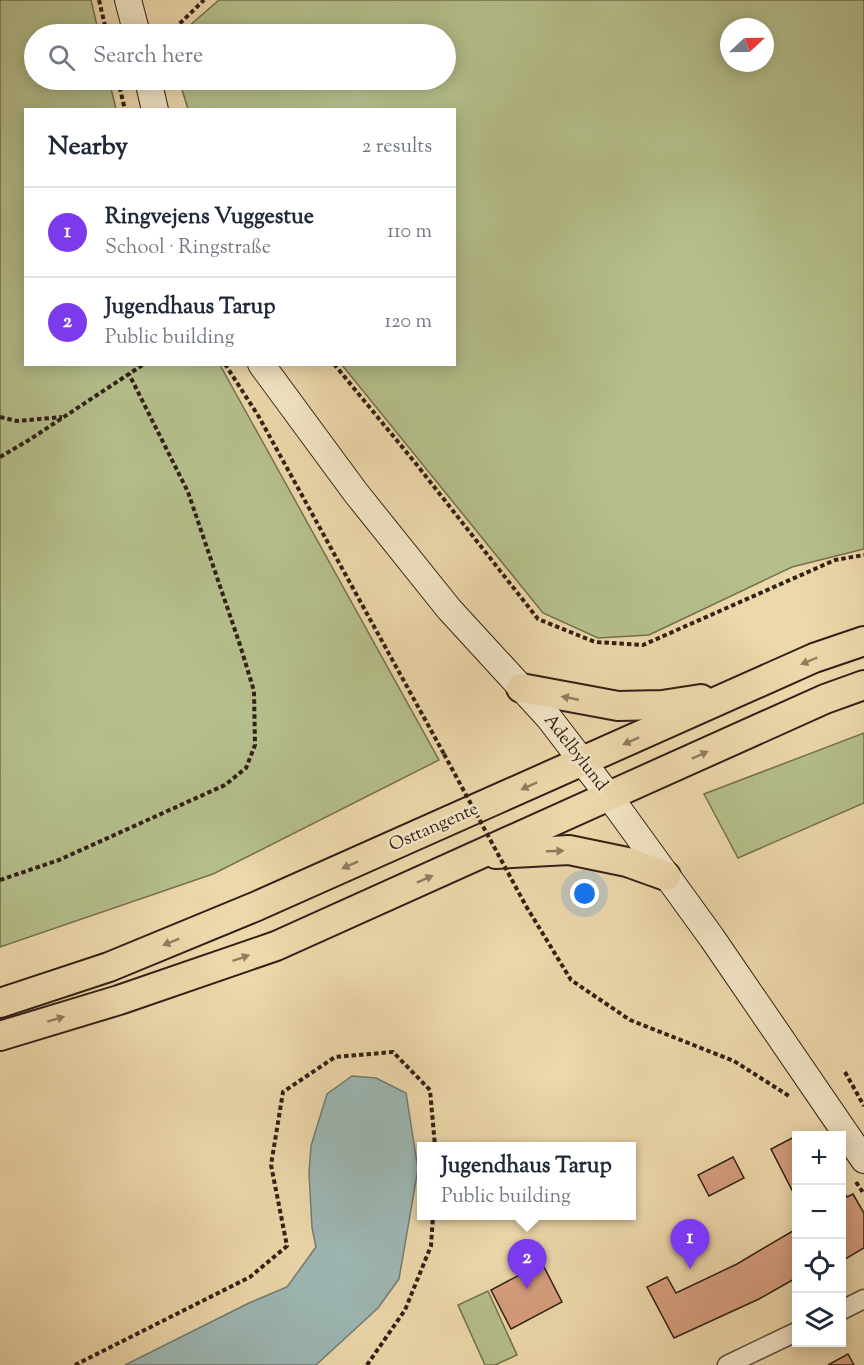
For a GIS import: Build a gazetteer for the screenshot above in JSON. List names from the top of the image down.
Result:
{
  "streets": {
    "main road": ["Osttangente"],
    "street": ["Adelbylund"]
  },
  "crossings": [
    ["Adelbylund", "Osttangente"]
  ],
  "north": "right",
  "page": {
    "search": "Search here",
    "heading": ["Nearby", "2 results"],
    "list": [
      {
        "mark": "1",
        "name": "Ringvejens Vuggestue",
        "note": "School · Ringstraße",
        "value": "110 m"
      },
      {
        "mark": "2",
        "name": "Jugendhaus Tarup",
        "note": "Public building",
        "value": "120 m"
      }
    ],
    "map_buttons": ["+", "−"],
    "popup": ["Jugendhaus Tarup", "Public building"],
    "pins": ["1", "2"]
  }
}
